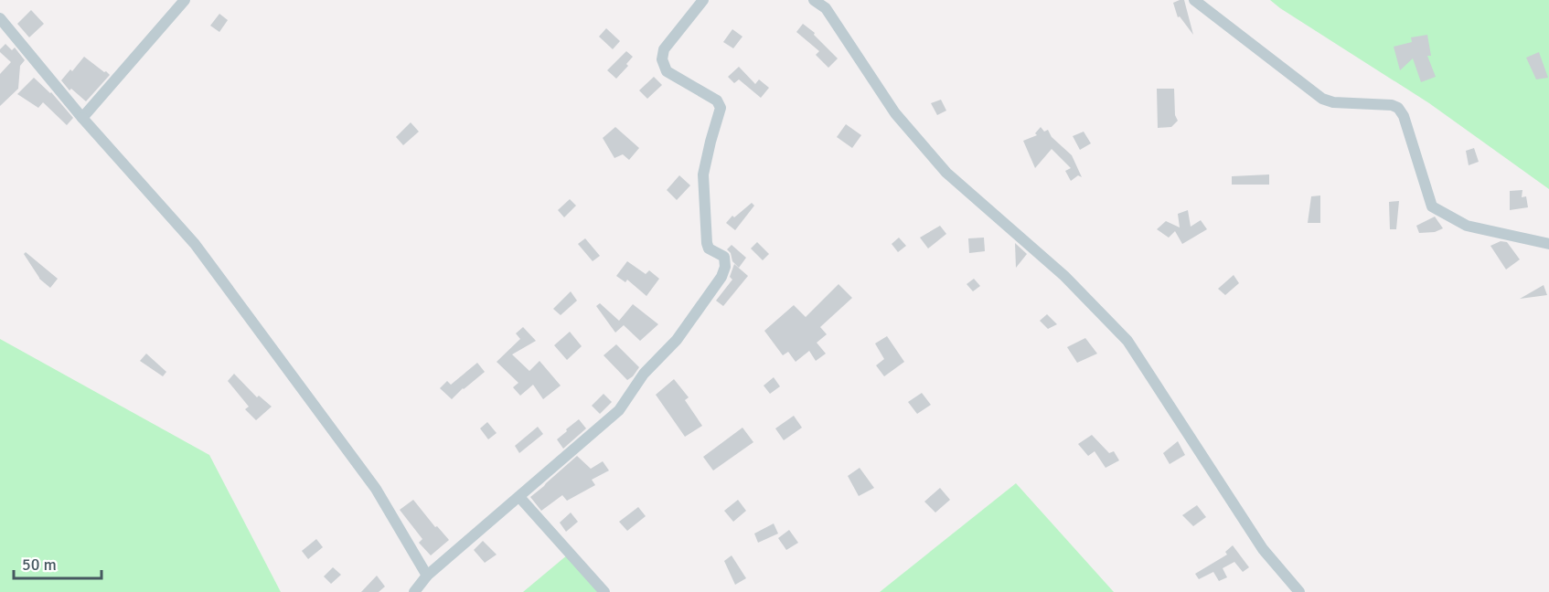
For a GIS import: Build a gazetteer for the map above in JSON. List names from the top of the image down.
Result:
{
  "scale_bar": "50 m"
}
